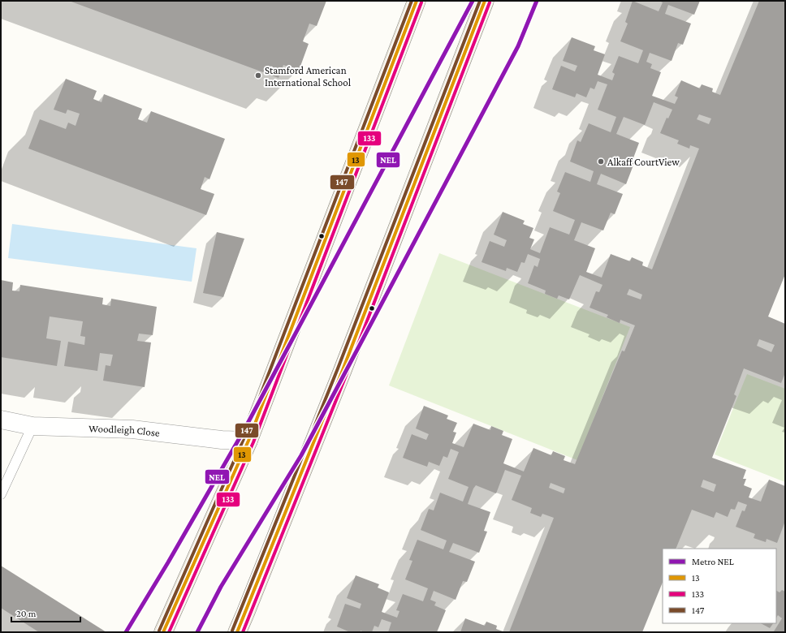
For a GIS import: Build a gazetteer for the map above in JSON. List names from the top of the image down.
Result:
{
  "streets": {
    "street": ["Woodleigh Close"]
  },
  "places": ["Stamford American International School", "Alkaff CourtView"],
  "lines": [
    "metro line NEL",
    "transit line 13",
    "transit line 147",
    "transit line 133"
  ],
  "legend": [
    "Metro NEL",
    "13",
    "133",
    "147"
  ],
  "scale_bar": "20 m"
}
